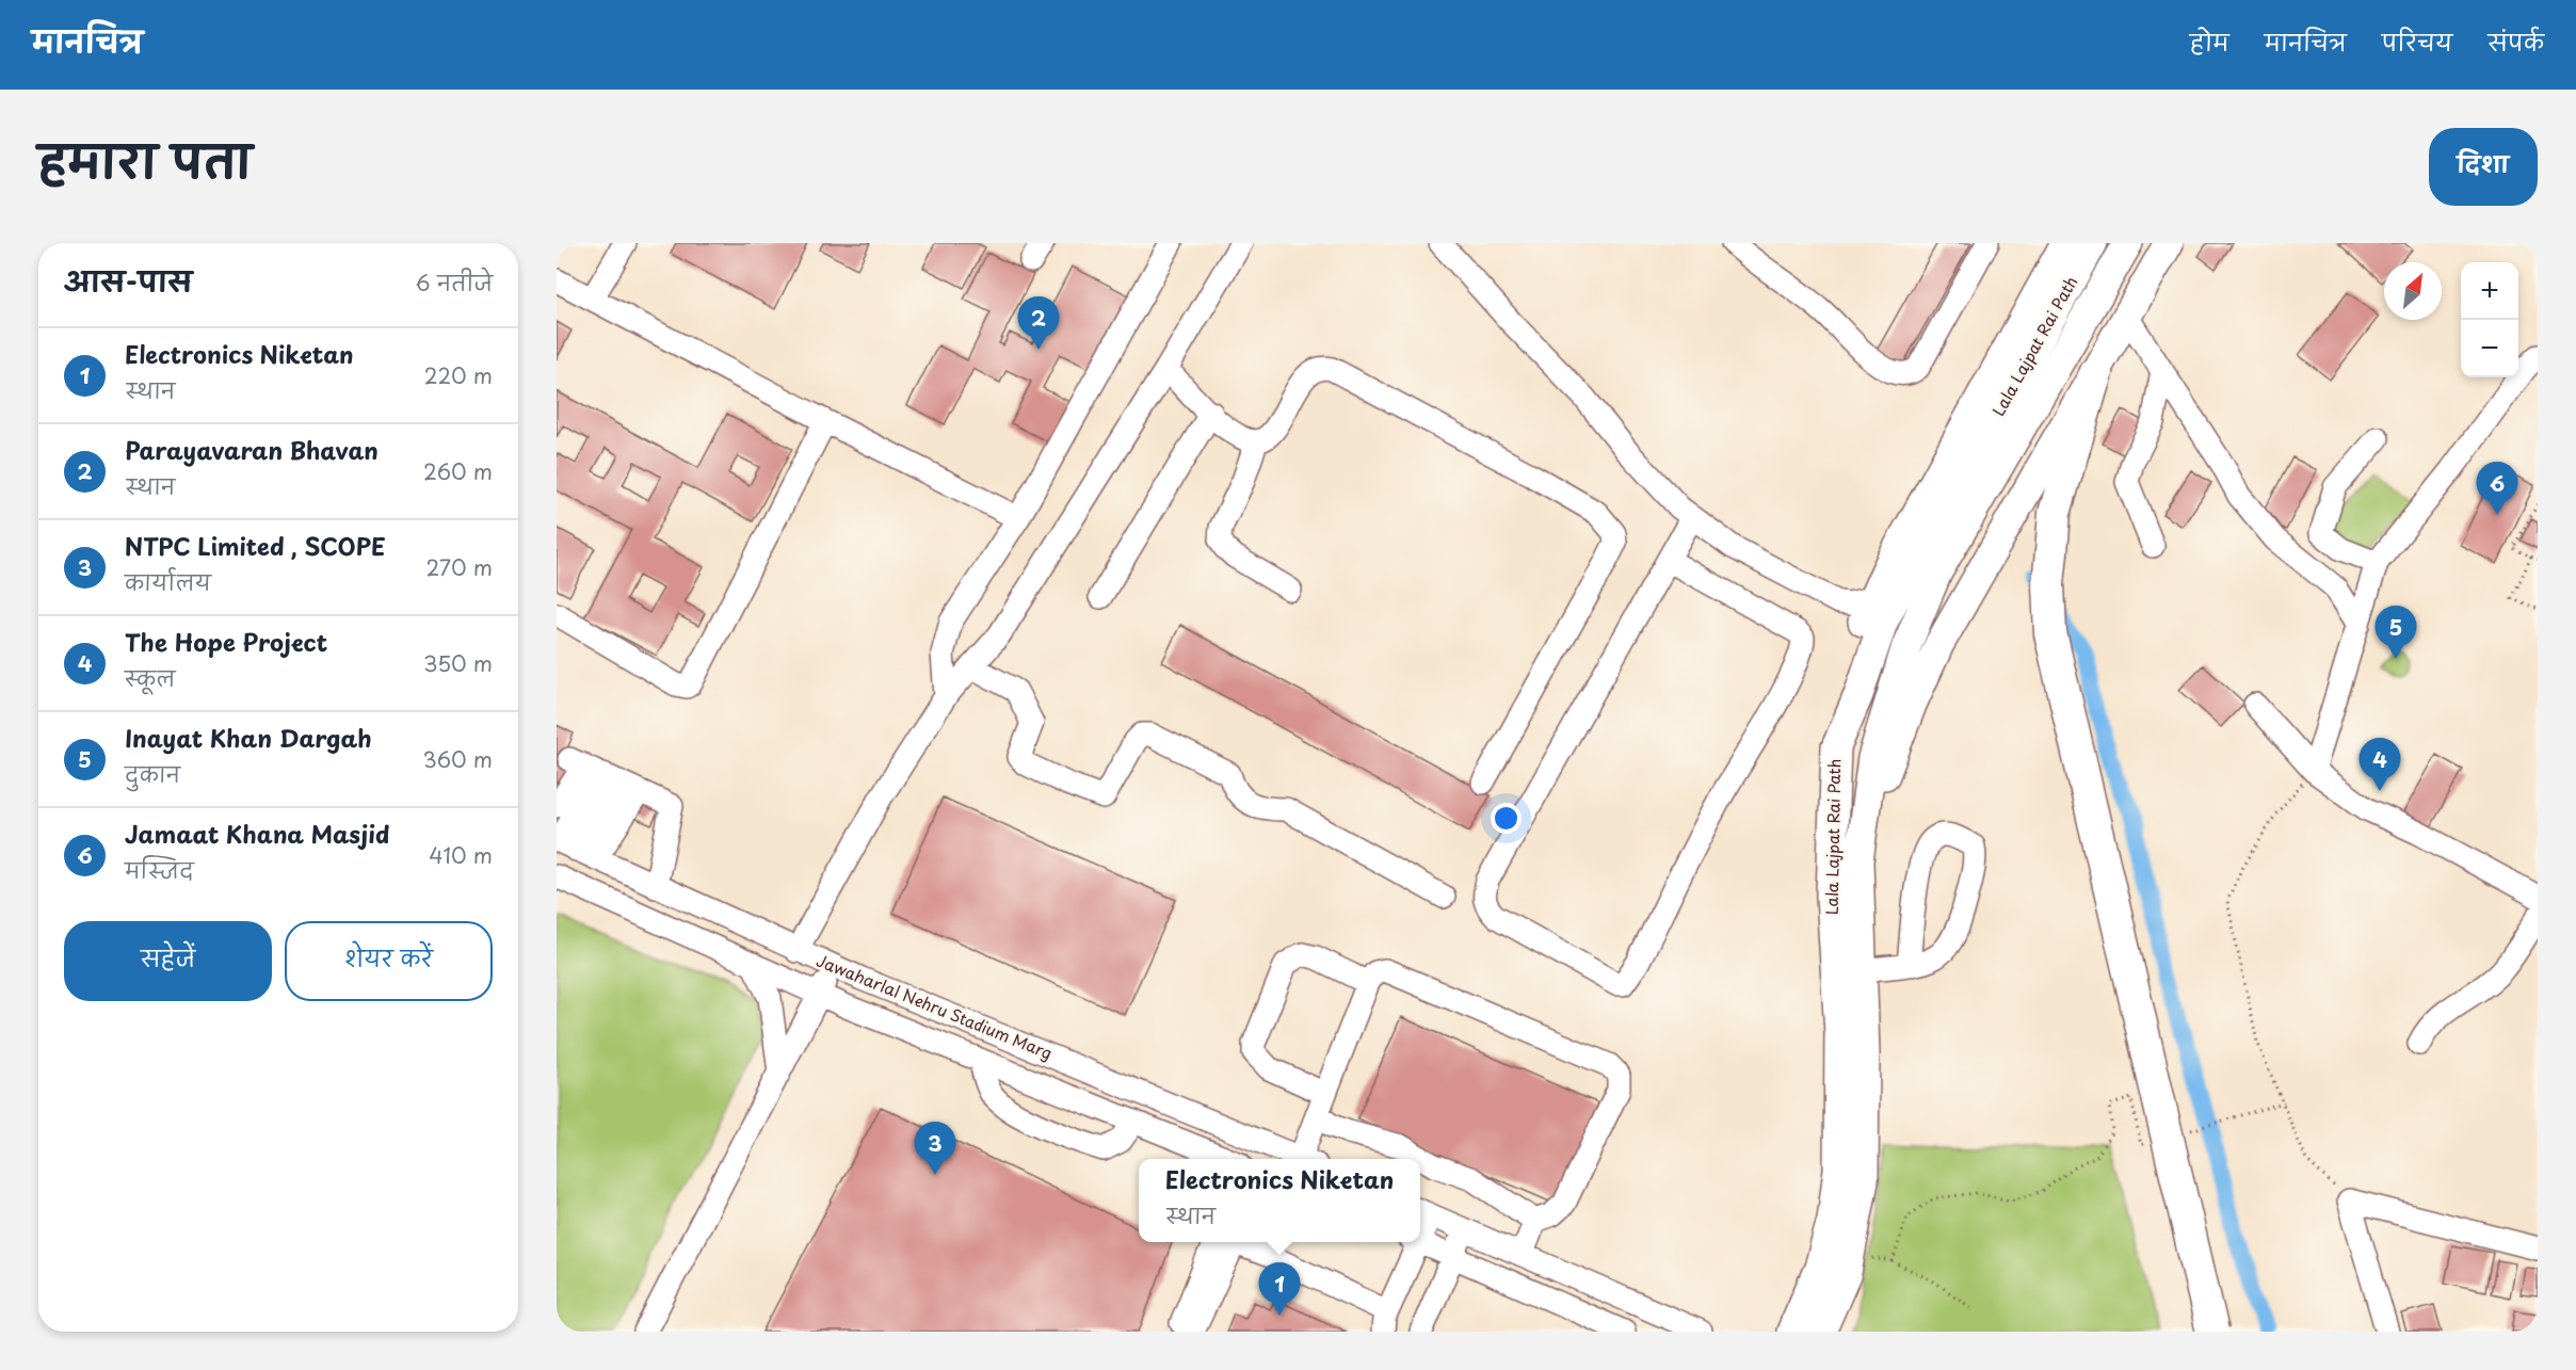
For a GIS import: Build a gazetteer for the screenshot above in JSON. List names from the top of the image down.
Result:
{
  "streets": {
    "main road": ["Lala Lajpat Rai Path"],
    "street": ["Jawaharlal Nehru Stadium Marg"]
  },
  "north": "top right",
  "page": {
    "header": "मानचित्र",
    "nav": [
      "होम",
      "मानचित्र",
      "परिचय",
      "संपर्क"
    ],
    "title": "हमारा पता",
    "buttons": [
      "दिशा",
      ["सहेजें", "शेयर करें"]
    ],
    "heading": ["आस-पास", "6 नतीजे"],
    "map_buttons": ["+", "−"],
    "pins": [
      "2",
      "6",
      "5",
      "4",
      "3",
      "1"
    ],
    "list": [
      {
        "mark": "1",
        "name": "Electronics Niketan",
        "note": "स्थान",
        "value": "220 m"
      },
      {
        "mark": "2",
        "name": "Parayavaran Bhavan",
        "note": "स्थान",
        "value": "260 m"
      },
      {
        "mark": "3",
        "name": "NTPC Limited , SCOPE",
        "note": "कार्यालय",
        "value": "270 m"
      },
      {
        "mark": "4",
        "name": "The Hope Project",
        "note": "स्कूल",
        "value": "350 m"
      },
      {
        "mark": "5",
        "name": "Inayat Khan Dargah",
        "note": "दुकान",
        "value": "360 m"
      },
      {
        "mark": "6",
        "name": "Jamaat Khana Masjid",
        "note": "मस्जिद",
        "value": "410 m"
      }
    ],
    "popup": ["Electronics Niketan", "स्थान"]
  }
}
